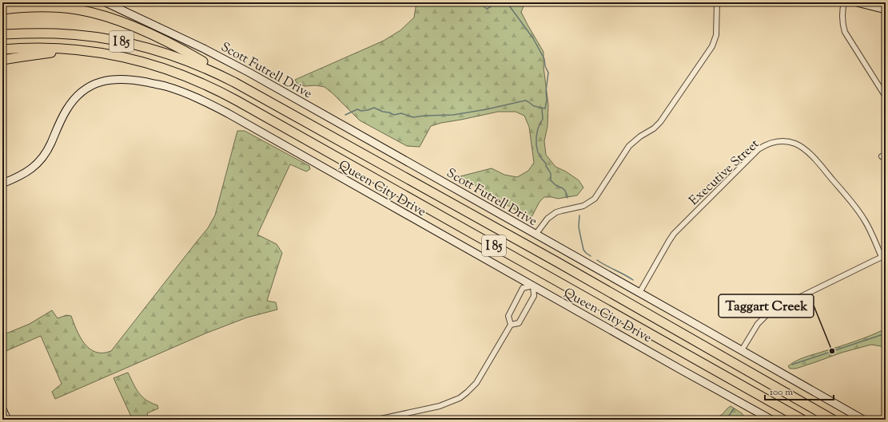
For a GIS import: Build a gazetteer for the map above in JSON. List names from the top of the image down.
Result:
{
  "streets": {
    "highway": ["I 85"],
    "street": ["Scott Futrell Drive", "Executive Street", "Queen City Drive"]
  },
  "crossings": [
    ["Scott Futrell Drive", "Executive Street"]
  ],
  "places": ["Taggart Creek"],
  "scale_bar": "100 m"
}
